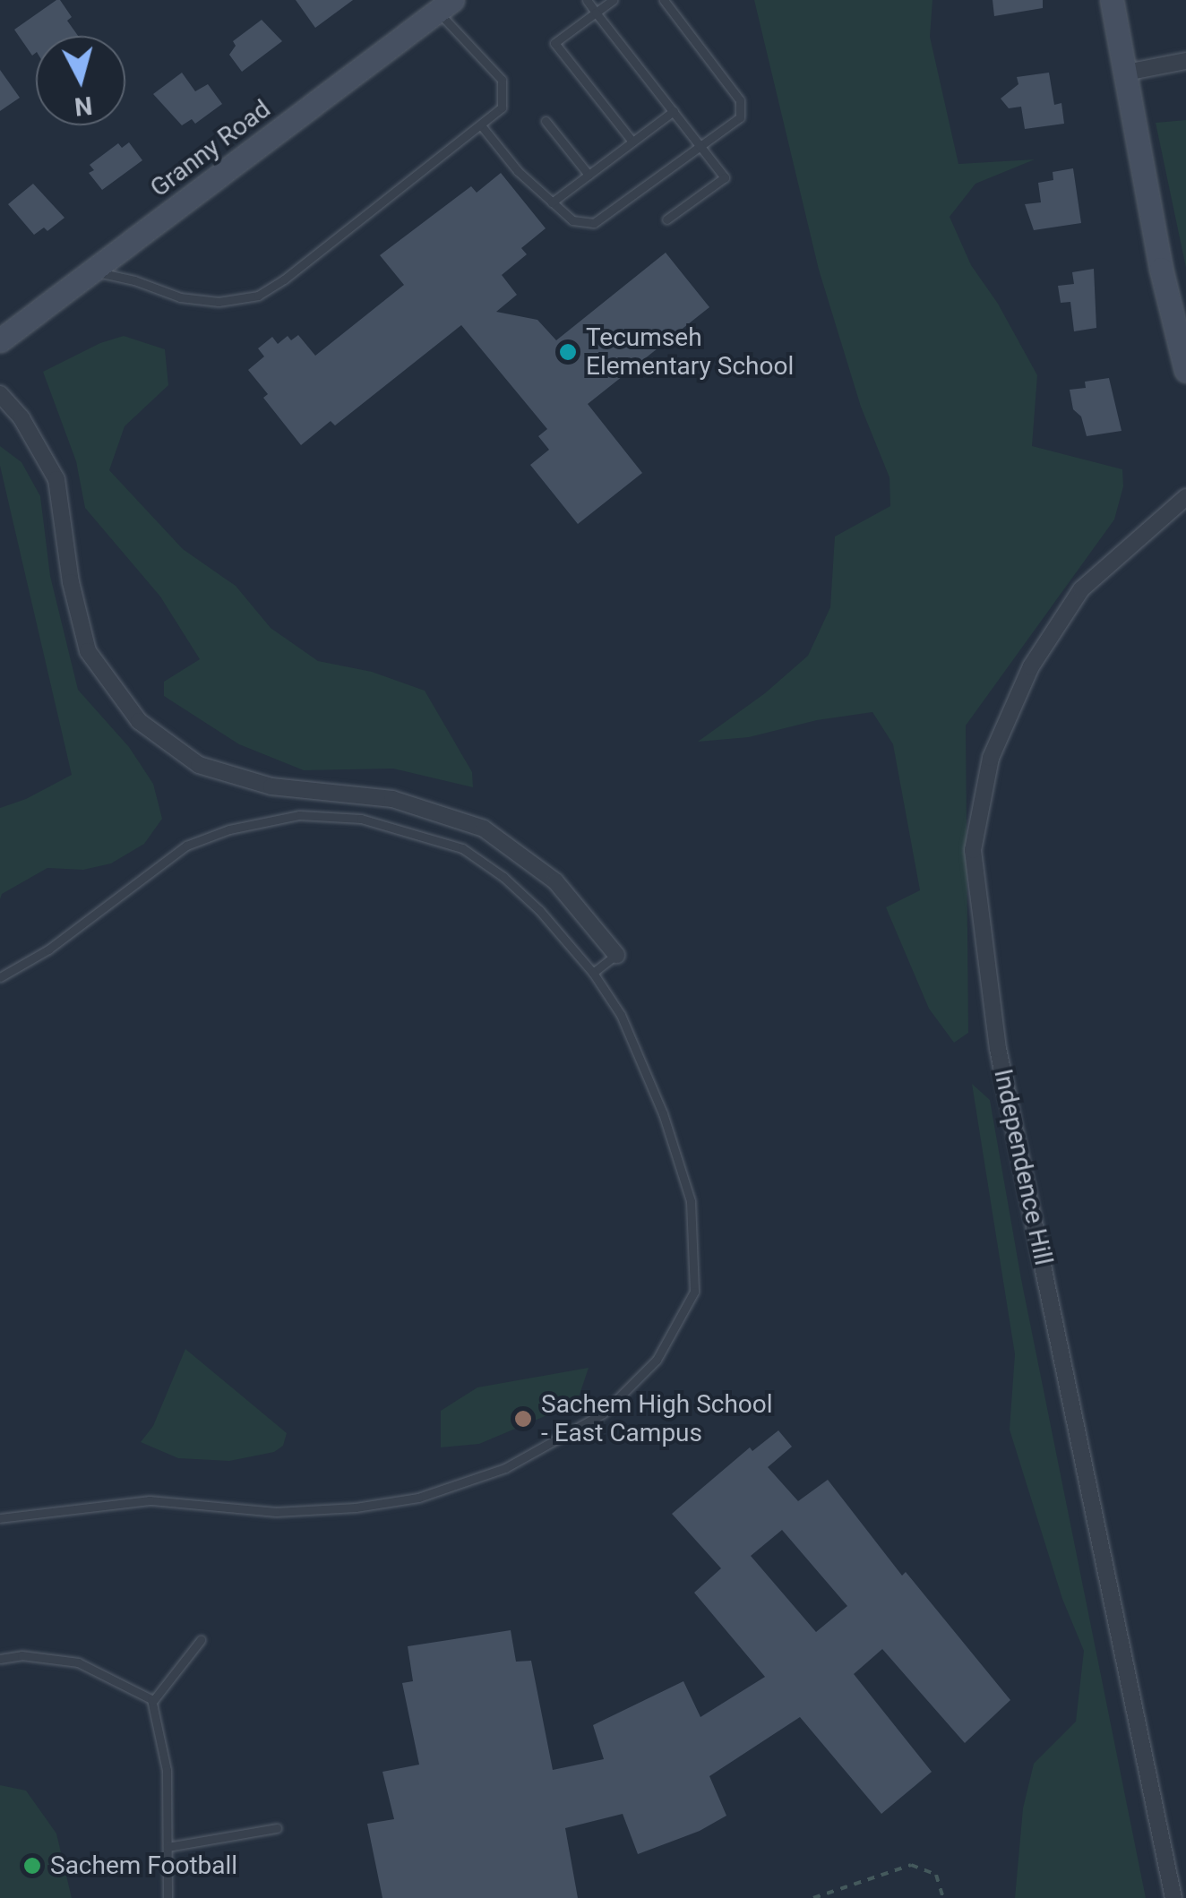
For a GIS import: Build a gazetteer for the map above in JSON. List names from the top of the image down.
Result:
{
  "streets": {
    "street": ["Granny Road", "Independence Hill"]
  },
  "places": ["Tecumseh Elementary School", "Sachem High School - East Campus", "Sachem Football"],
  "north": "bottom"
}
